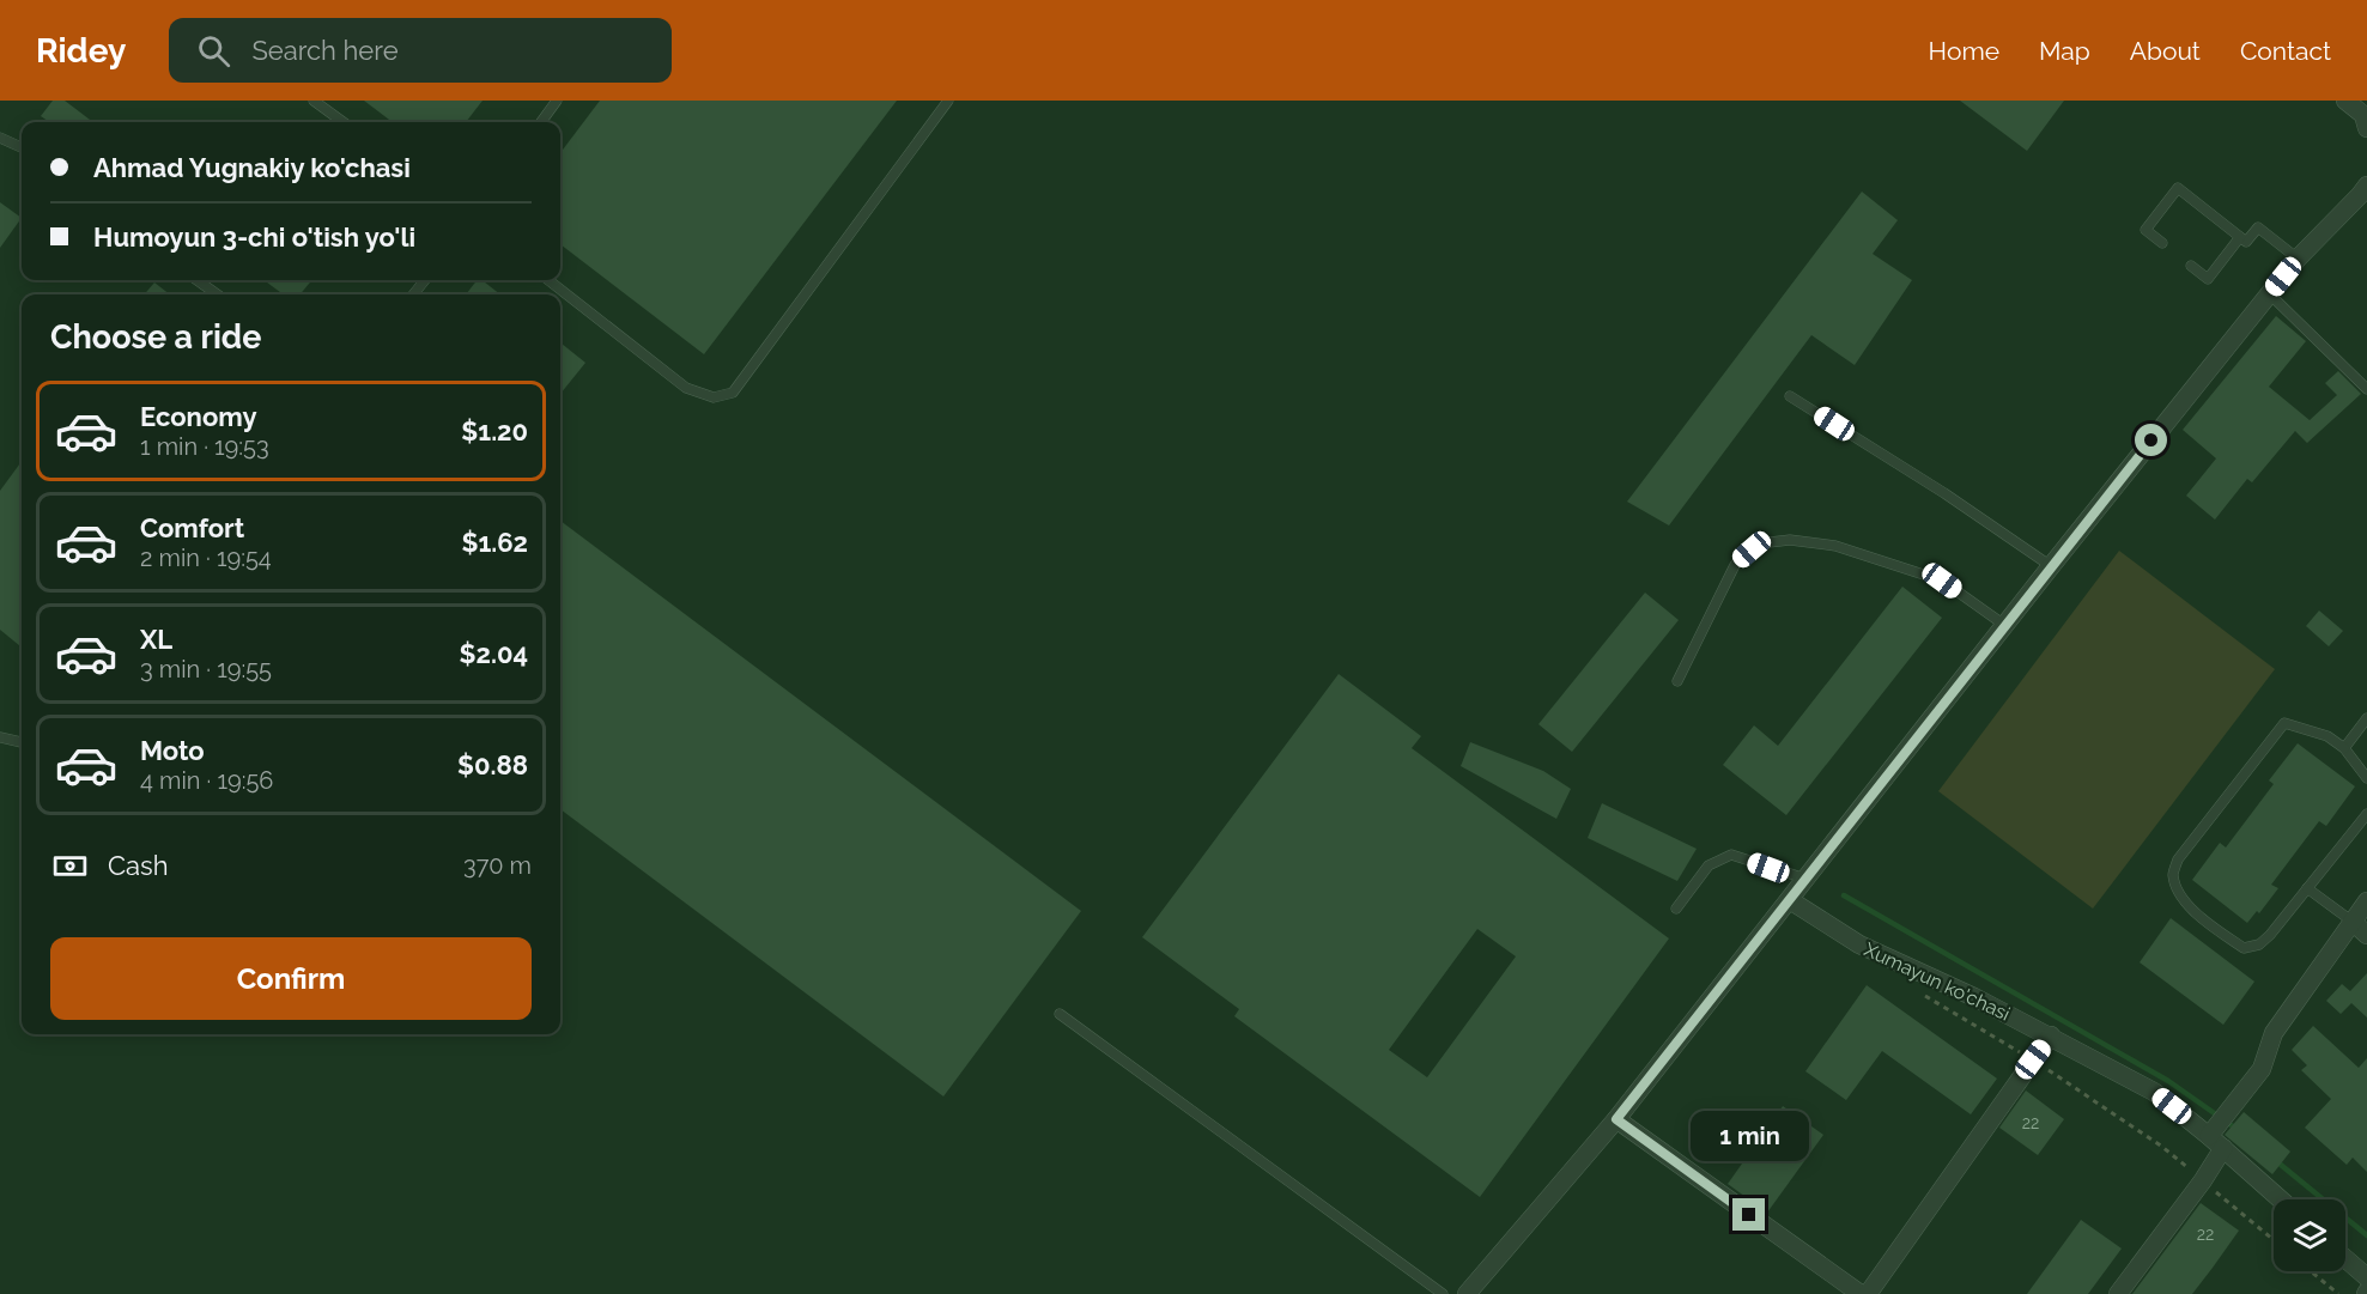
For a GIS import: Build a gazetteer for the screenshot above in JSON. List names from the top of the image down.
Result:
{
  "streets": {
    "street": ["Xumayun ko'chasi"]
  },
  "house_numbers": ["22", "22"],
  "page": {
    "header": "Ridey",
    "search": "Search here",
    "nav": [
      "Home",
      "Map",
      "About",
      "Contact"
    ],
    "banner": ["Ahmad Yugnakiy ko'chasi", "Humoyun 3-chi o'tish yo'li"],
    "heading": "Choose a ride",
    "list": [
      {
        "name": "Economy",
        "note": "1 min · 19:53",
        "value": "$1.20"
      },
      {
        "name": "Comfort",
        "note": "2 min · 19:54",
        "value": "$1.62"
      },
      {
        "name": "XL",
        "note": "3 min · 19:55",
        "value": "$2.04"
      },
      {
        "name": "Moto",
        "note": "4 min · 19:56",
        "value": "$0.88"
      }
    ],
    "pay": ["Cash", "370 m"],
    "buttons": "Confirm",
    "bubble": "1 min"
  }
}
